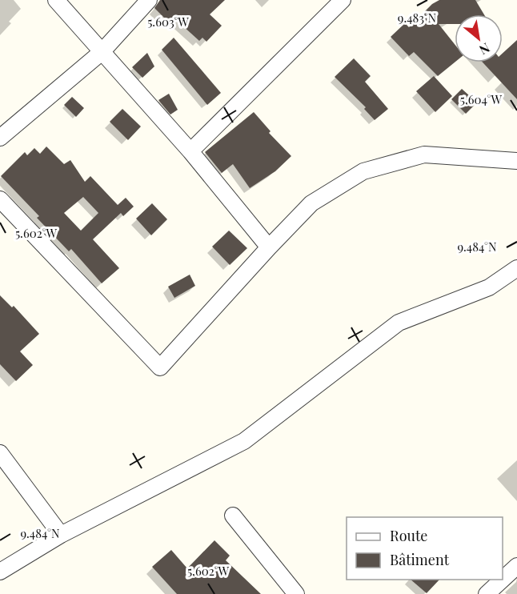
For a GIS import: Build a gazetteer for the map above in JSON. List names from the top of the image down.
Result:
{
  "legend": ["Route", "Bâtiment"],
  "north": "bottom right",
  "coordinates": [
    "9.483°N",
    "5.603°W",
    "5.604°W",
    "5.602°W",
    "9.484°N"
  ]
}
